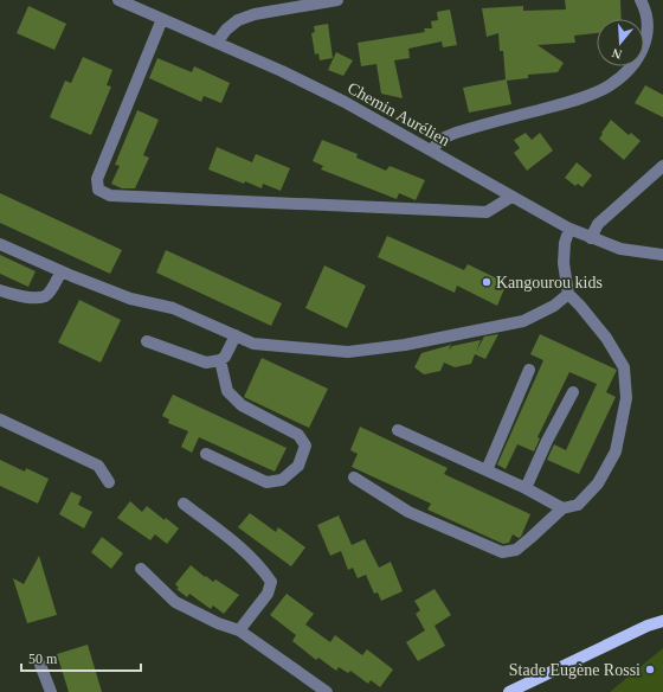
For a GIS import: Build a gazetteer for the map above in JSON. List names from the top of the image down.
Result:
{
  "streets": {
    "street": ["Chemin Aurélien"]
  },
  "places": ["Kangourou kids", "Stade Eugène Rossi"],
  "scale_bar": "50 m",
  "north": "bottom"
}
